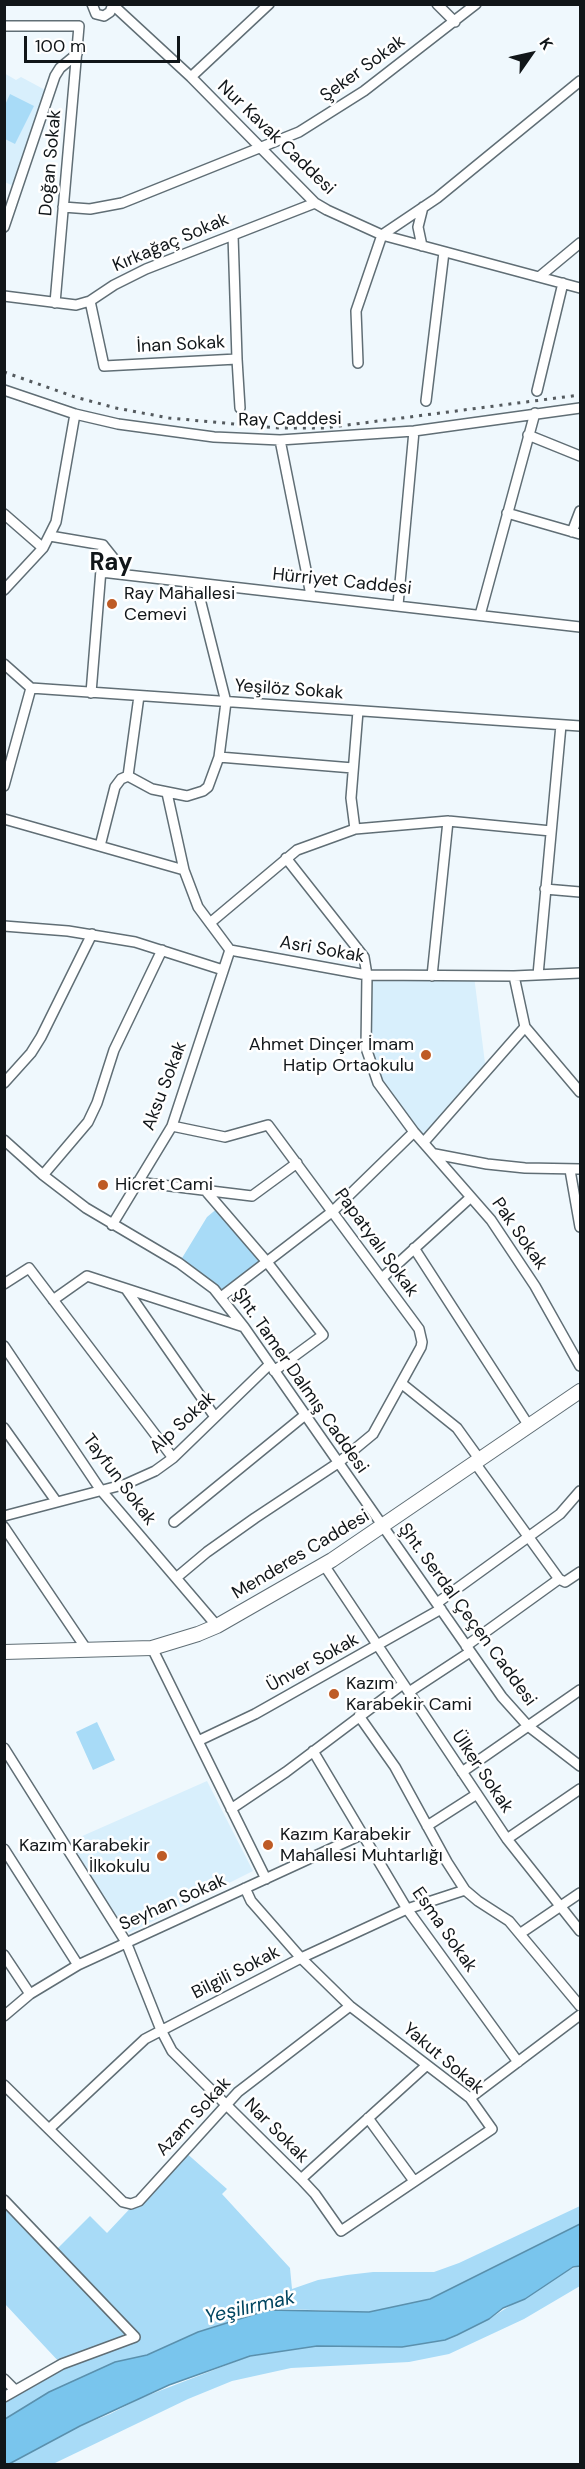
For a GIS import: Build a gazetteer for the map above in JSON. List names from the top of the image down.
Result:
{
  "streets": {
    "street": [
      "Şeker Sokak",
      "Nur Kavak Caddesi",
      "Doğan Sokak",
      "Kırkağaç Sokak",
      "İnan Sokak",
      "Ray Caddesi",
      "Hürriyet Caddesi",
      "Yeşilöz Sokak",
      "Asri Sokak",
      "Aksu Sokak",
      "Pak Sokak",
      "Papatyalı Sokak",
      "Şht. Tamer Dalmış Caddesi",
      "Alp Sokak",
      "Tayfun Sokak",
      "Menderes Caddesi",
      "Şht. Serdal Çeçen Caddesi",
      "Ünver Sokak",
      "Ülker Sokak",
      "Seyhan Sokak",
      "Esma Sokak",
      "Bilgili Sokak",
      "Yakut Sokak",
      "Azam Sokak",
      "Nar Sokak"
    ]
  },
  "crossings": [
    ["Şeker Sokak", "Nur Kavak Caddesi"],
    ["Şeker Sokak", "Doğan Sokak"],
    ["Nur Kavak Caddesi", "Kırkağaç Sokak"],
    ["Doğan Sokak", "Kırkağaç Sokak"],
    ["Kırkağaç Sokak", "İnan Sokak"],
    ["Asri Sokak", "Aksu Sokak"],
    ["Asri Sokak", "Pak Sokak"],
    ["Aksu Sokak", "Papatyalı Sokak"],
    ["Aksu Sokak", "Şht. Tamer Dalmış Caddesi"],
    ["Papatyalı Sokak", "Şht. Tamer Dalmış Caddesi"],
    ["Papatyalı Sokak", "Tayfun Sokak"],
    ["Şht. Tamer Dalmış Caddesi", "Alp Sokak"],
    ["Şht. Tamer Dalmış Caddesi", "Menderes Caddesi"],
    ["Şht. Tamer Dalmış Caddesi", "Şht. Serdal Çeçen Caddesi"],
    ["Alp Sokak", "Tayfun Sokak"],
    ["Tayfun Sokak", "Menderes Caddesi"],
    ["Menderes Caddesi", "Şht. Serdal Çeçen Caddesi"],
    ["Menderes Caddesi", "Ülker Sokak"],
    ["Şht. Serdal Çeçen Caddesi", "Ünver Sokak"],
    ["Ünver Sokak", "Ülker Sokak"],
    ["Seyhan Sokak", "Esma Sokak"],
    ["Seyhan Sokak", "Yakut Sokak"],
    ["Seyhan Sokak", "Nar Sokak"],
    ["Esma Sokak", "Bilgili Sokak"],
    ["Bilgili Sokak", "Yakut Sokak"],
    ["Bilgili Sokak", "Azam Sokak"],
    ["Bilgili Sokak", "Nar Sokak"],
    ["Yakut Sokak", "Azam Sokak"],
    ["Yakut Sokak", "Nar Sokak"],
    ["Azam Sokak", "Nar Sokak"]
  ],
  "districts": ["Ray"],
  "water": ["Yeşilırmak"],
  "places": [
    "Ray Mahallesi Cemevi",
    "Ahmet Dinçer İmam Hatip Ortaokulu",
    "Hicret Cami",
    "Kazım Karabekir Cami",
    "Kazım Karabekir Mahallesi Muhtarlığı",
    "Kazım Karabekir İlkokulu"
  ],
  "scale_bar": "100 m",
  "north": "top right"
}
